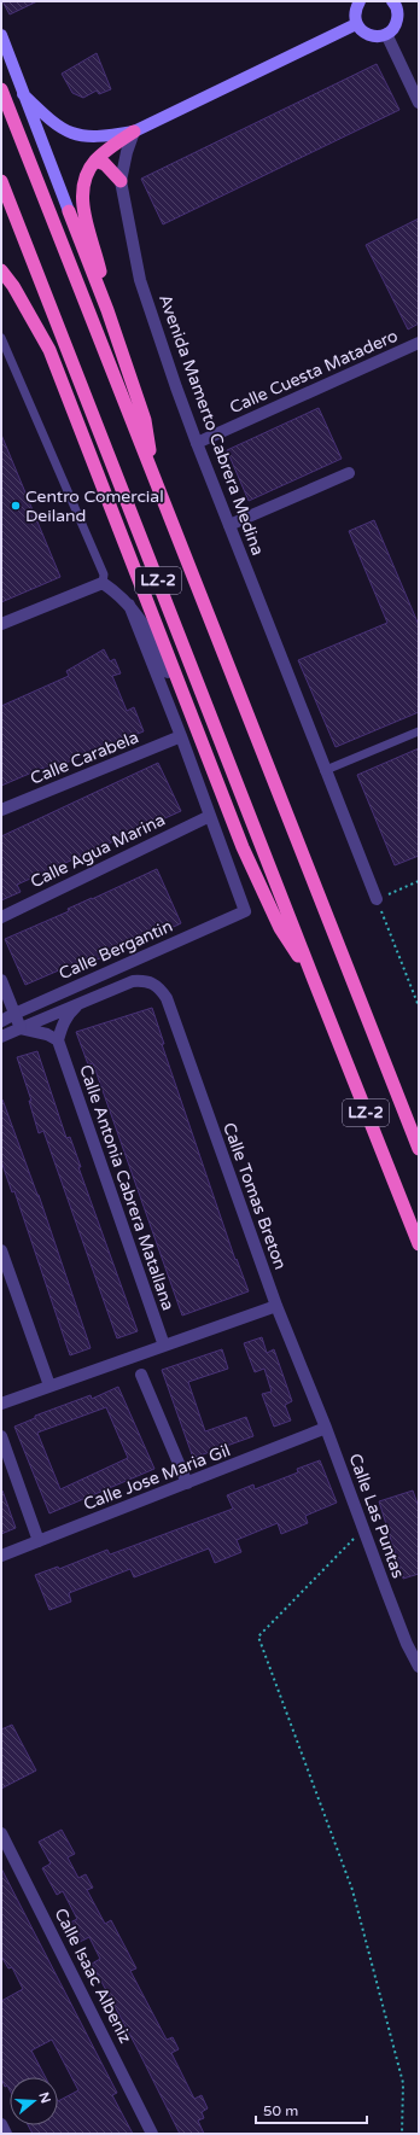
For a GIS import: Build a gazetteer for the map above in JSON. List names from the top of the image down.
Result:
{
  "streets": {
    "highway": ["LZ-2"],
    "street": [
      "Calle Cuesta Matadero",
      "Avenida Mamerto Cabrera Medina",
      "Calle Carabela",
      "Calle Agua Marina",
      "Calle Bergantin",
      "Calle Antonia Cabrera Matallana",
      "Calle Tomas Breton",
      "Calle Jose Maria Gil",
      "Calle Las Puntas",
      "Calle Isaac Albeniz"
    ]
  },
  "crossings": [
    ["Calle Cuesta Matadero", "Avenida Mamerto Cabrera Medina"],
    ["Avenida Mamerto Cabrera Medina", "LZ-2"],
    ["Calle Agua Marina", "Calle Bergantin"],
    ["Calle Tomas Breton", "Calle Jose Maria Gil"],
    ["Calle Tomas Breton", "Calle Las Puntas"],
    ["Calle Jose Maria Gil", "Calle Las Puntas"]
  ],
  "places": ["Centro Comercial Deiland"],
  "scale_bar": "50 m",
  "north": "right"
}
